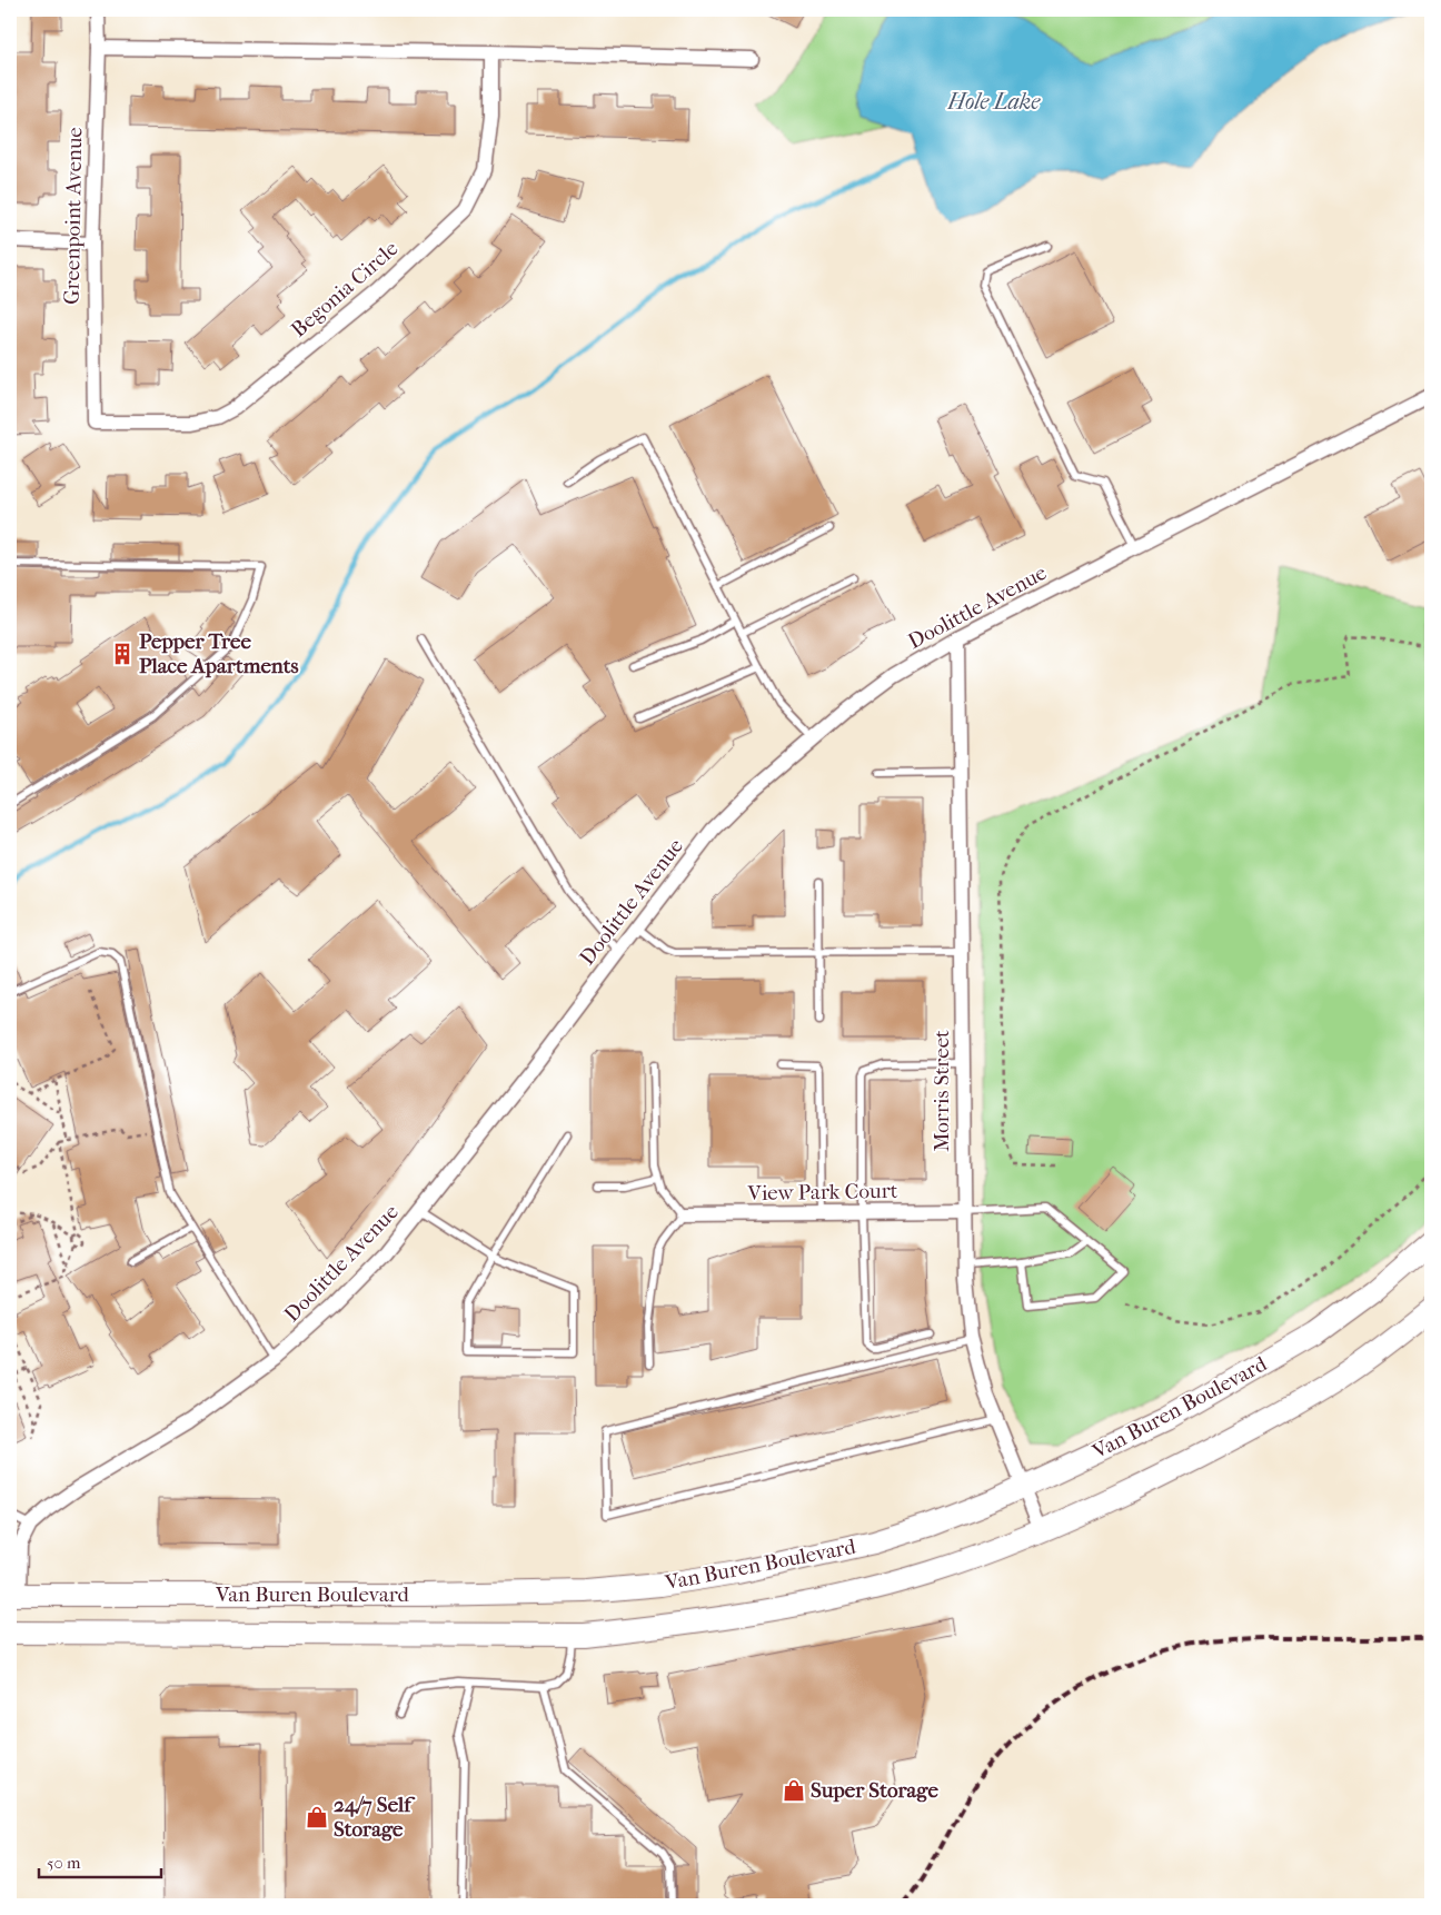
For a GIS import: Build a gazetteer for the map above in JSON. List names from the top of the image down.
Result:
{
  "streets": {
    "main road": ["Van Buren Boulevard"],
    "street": [
      "Greenpoint Avenue",
      "Begonia Circle",
      "Doolittle Avenue",
      "Morris Street",
      "View Park Court"
    ]
  },
  "crossings": [
    ["Greenpoint Avenue", "Begonia Circle"],
    ["Doolittle Avenue", "Morris Street"],
    ["Doolittle Avenue", "Van Buren Boulevard"],
    ["Morris Street", "View Park Court"],
    ["Morris Street", "Van Buren Boulevard"]
  ],
  "water": ["Hole Lake"],
  "places": {
    "building": ["Pepper Tree Place Apartments"],
    "shop": ["Super Storage", "24/7 Self Storage"]
  },
  "scale_bar": "50 m"
}
